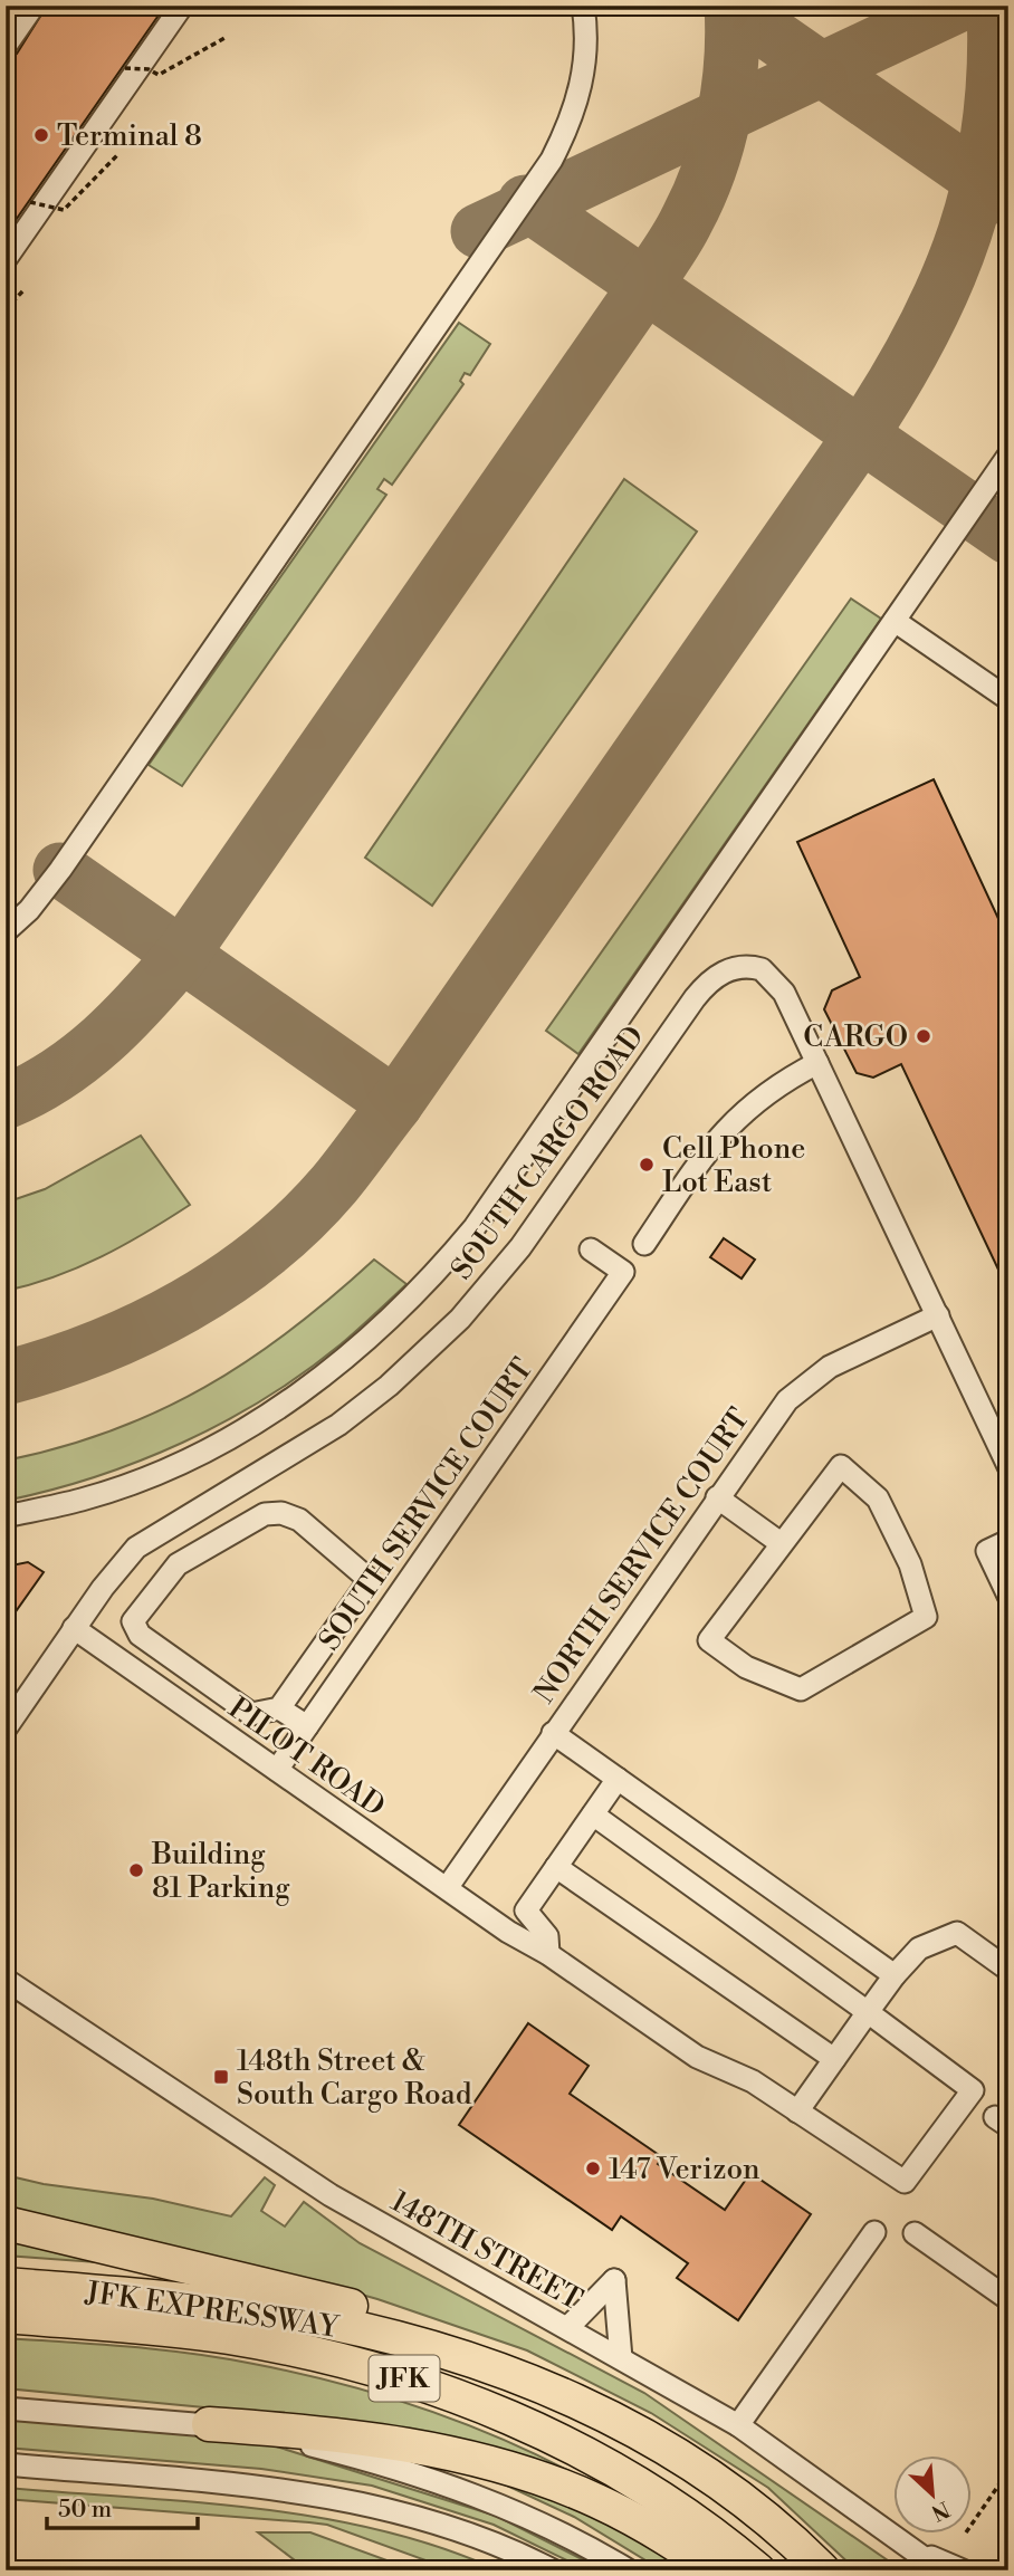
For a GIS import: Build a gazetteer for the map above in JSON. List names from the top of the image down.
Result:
{
  "streets": {
    "highway": ["JFK EXPRESSWAY", "JFK"],
    "street": [
      "SOUTH CARGO ROAD",
      "SOUTH SERVICE COURT",
      "NORTH SERVICE COURT",
      "PILOT ROAD",
      "148TH STREET"
    ]
  },
  "crossings": [
    ["SOUTH CARGO ROAD", "PILOT ROAD"],
    ["SOUTH SERVICE COURT", "PILOT ROAD"],
    ["NORTH SERVICE COURT", "PILOT ROAD"]
  ],
  "places": {
    "other": [
      "Terminal 8",
      "CARGO",
      "Cell Phone Lot East",
      "Building 81 Parking",
      "147 Verizon"
    ],
    "transit": ["148th Street & South Cargo Road"]
  },
  "scale_bar": "50 m",
  "north": "bottom right"
}
